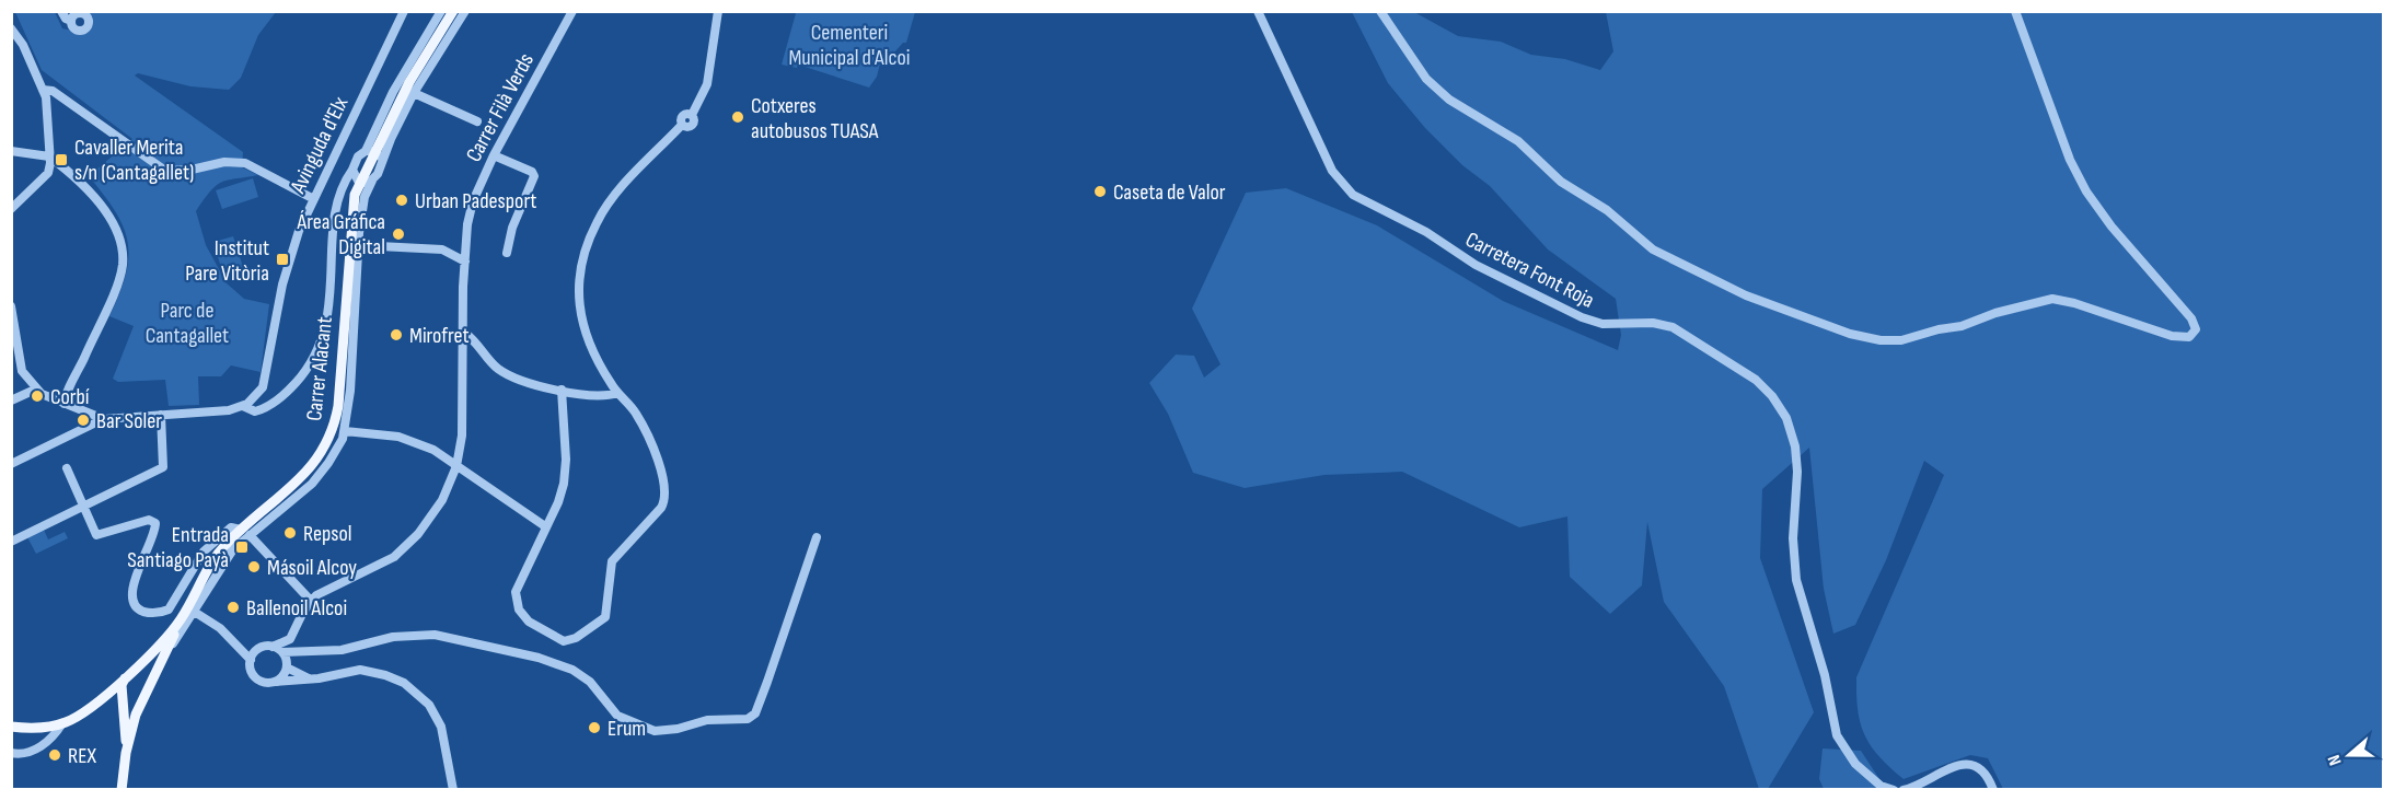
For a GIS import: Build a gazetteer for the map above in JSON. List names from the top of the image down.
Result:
{
  "streets": {
    "main road": ["Carrer Alacant"],
    "street": ["Carrer Filà Verds", "Avinguda d'Elx", "Carretera Font Roja"]
  },
  "crossings": [
    ["Carrer Filà Verds", "Carrer Alacant"]
  ],
  "parks": ["Cementeri Municipal d'Alcoi", "Parc de Cantagallet"],
  "places": {
    "other": [
      "Cotxeres autobusos TUASA",
      "Caseta de Valor",
      "Urban Padesport",
      "Área Gráfica Digital",
      "Mirofret",
      "Corbí",
      "Bar Soler",
      "Repsol",
      "Másoil Alcoy",
      "Ballenoil Alcoi",
      "Erum",
      "REX"
    ],
    "transit": ["Cavaller Merita s/n (Cantagallet)", "Institut Pare Vitòria", "Entrada Santiago Payà"]
  },
  "north": "left"
}
